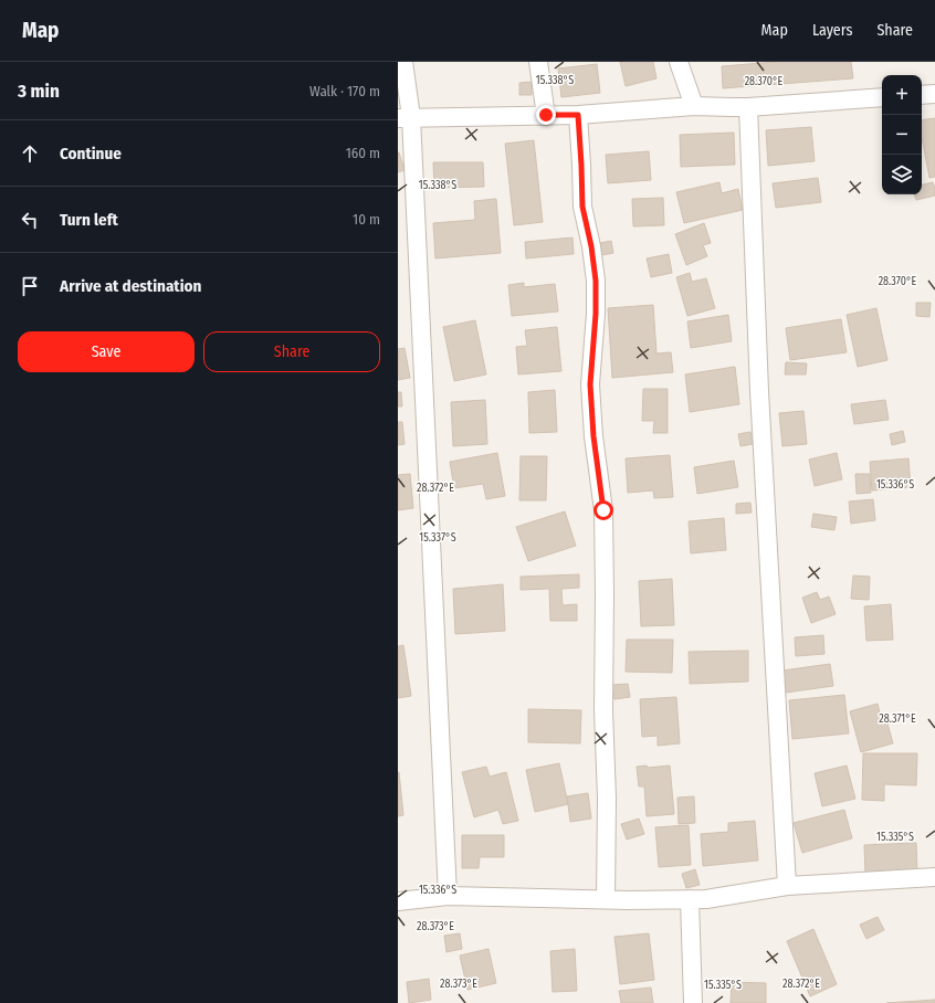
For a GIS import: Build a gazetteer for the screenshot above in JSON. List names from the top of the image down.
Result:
{
  "page": {
    "header": "Map",
    "nav": ["Map", "Layers", "Share"],
    "heading": ["3 min", "Walk · 170 m"],
    "map_buttons": ["+", "−"],
    "list": [
      ["Continue", "160 m"],
      ["Turn left", "10 m"],
      "Arrive at destination"
    ],
    "buttons": ["Save", "Share"]
  },
  "coordinates": [
    "15.338°S",
    "28.370°E",
    "15.336°S",
    "28.372°E",
    "15.337°S",
    "28.371°E",
    "15.335°S",
    "28.373°E"
  ]
}
